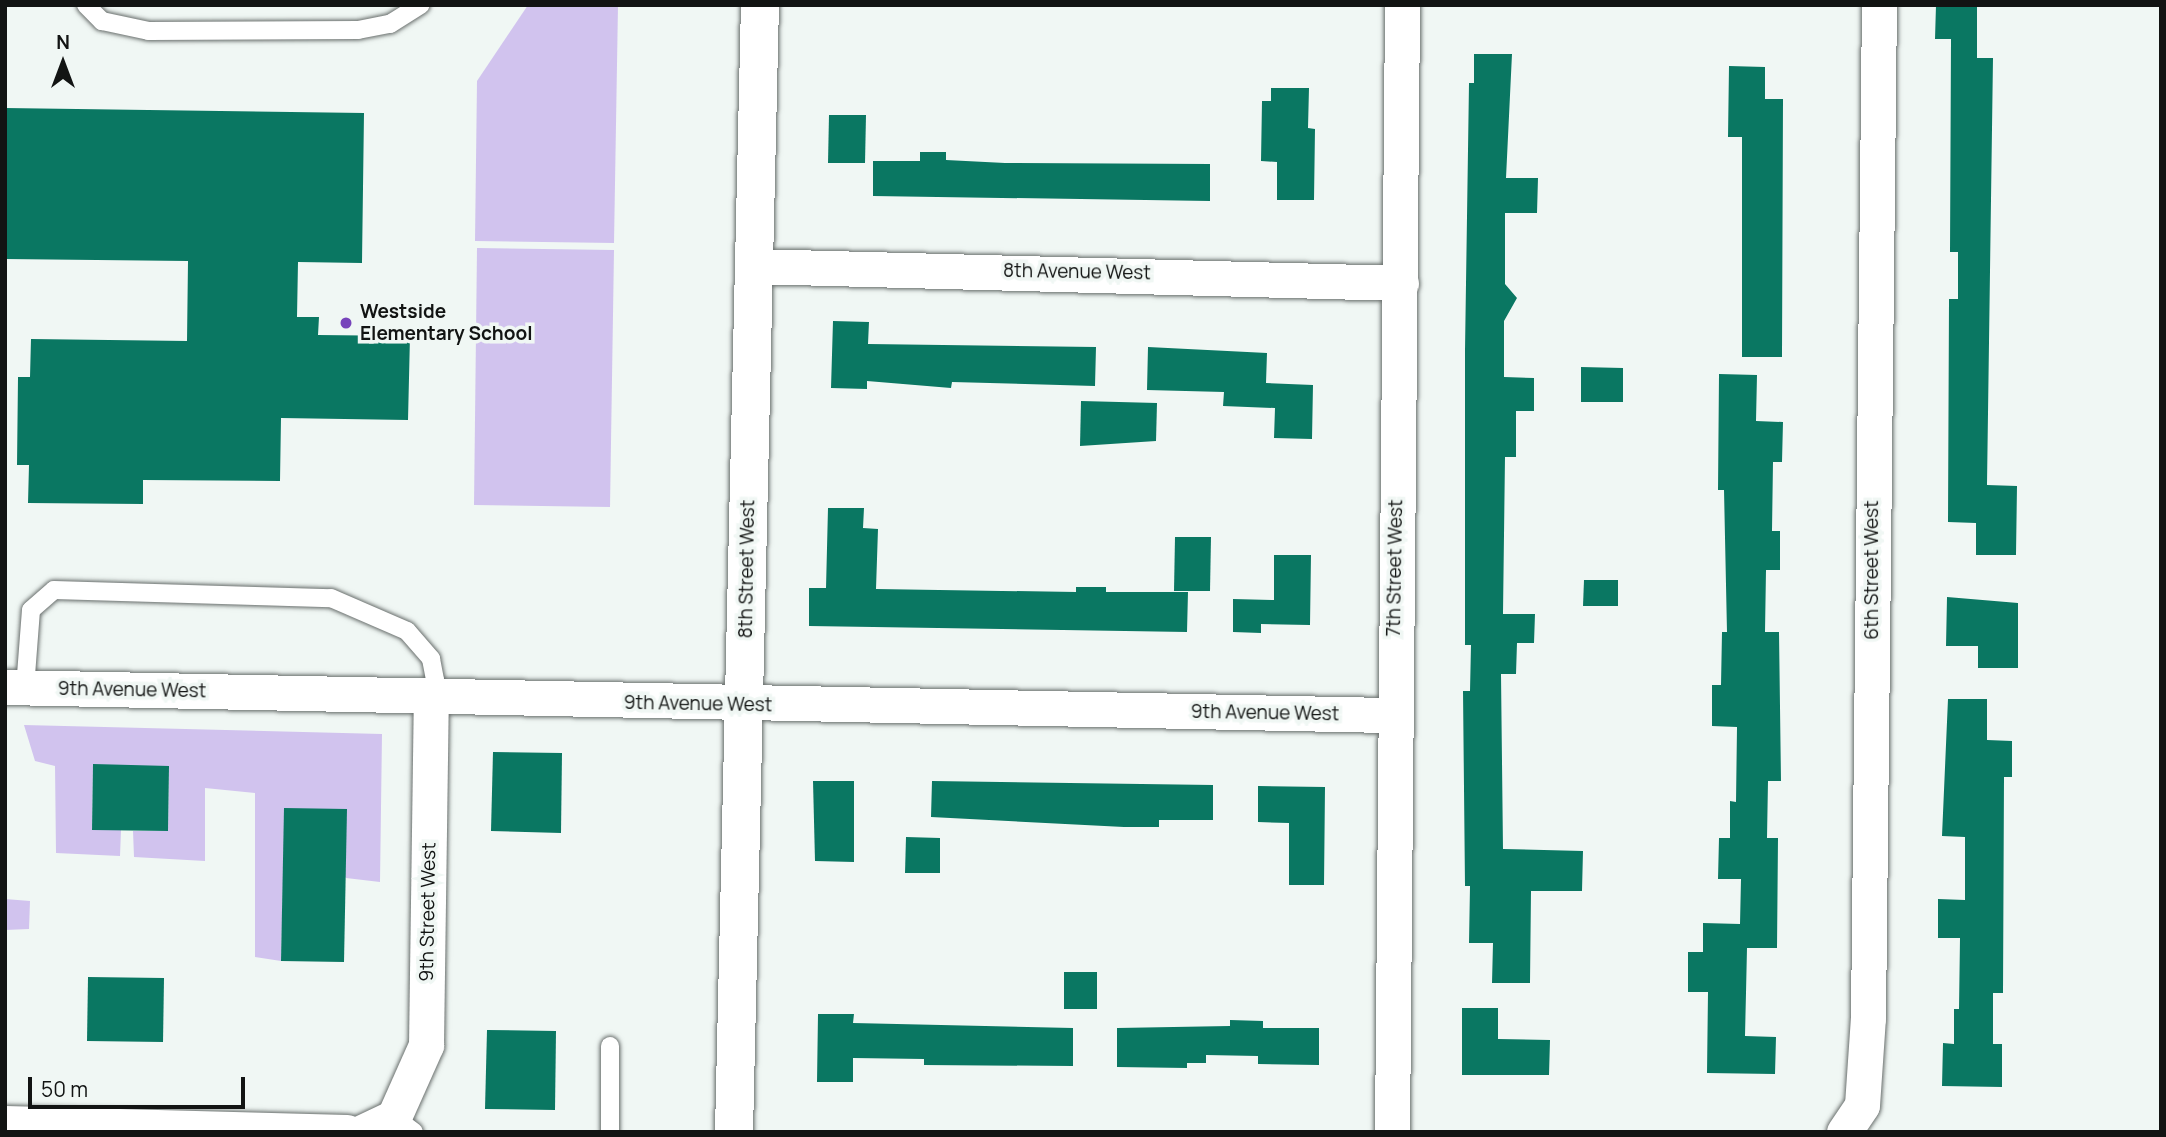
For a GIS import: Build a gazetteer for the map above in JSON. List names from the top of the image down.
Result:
{
  "streets": {
    "street": [
      "8th Avenue West",
      "7th Street West",
      "8th Street West",
      "6th Street West",
      "9th Avenue West",
      "9th Street West"
    ]
  },
  "crossings": [
    ["8th Avenue West", "7th Street West"],
    ["8th Avenue West", "8th Street West"],
    ["7th Street West", "9th Avenue West"],
    ["8th Street West", "9th Avenue West"],
    ["9th Avenue West", "9th Street West"]
  ],
  "places": ["Westside Elementary School"],
  "scale_bar": "50 m",
  "north": "top"
}
